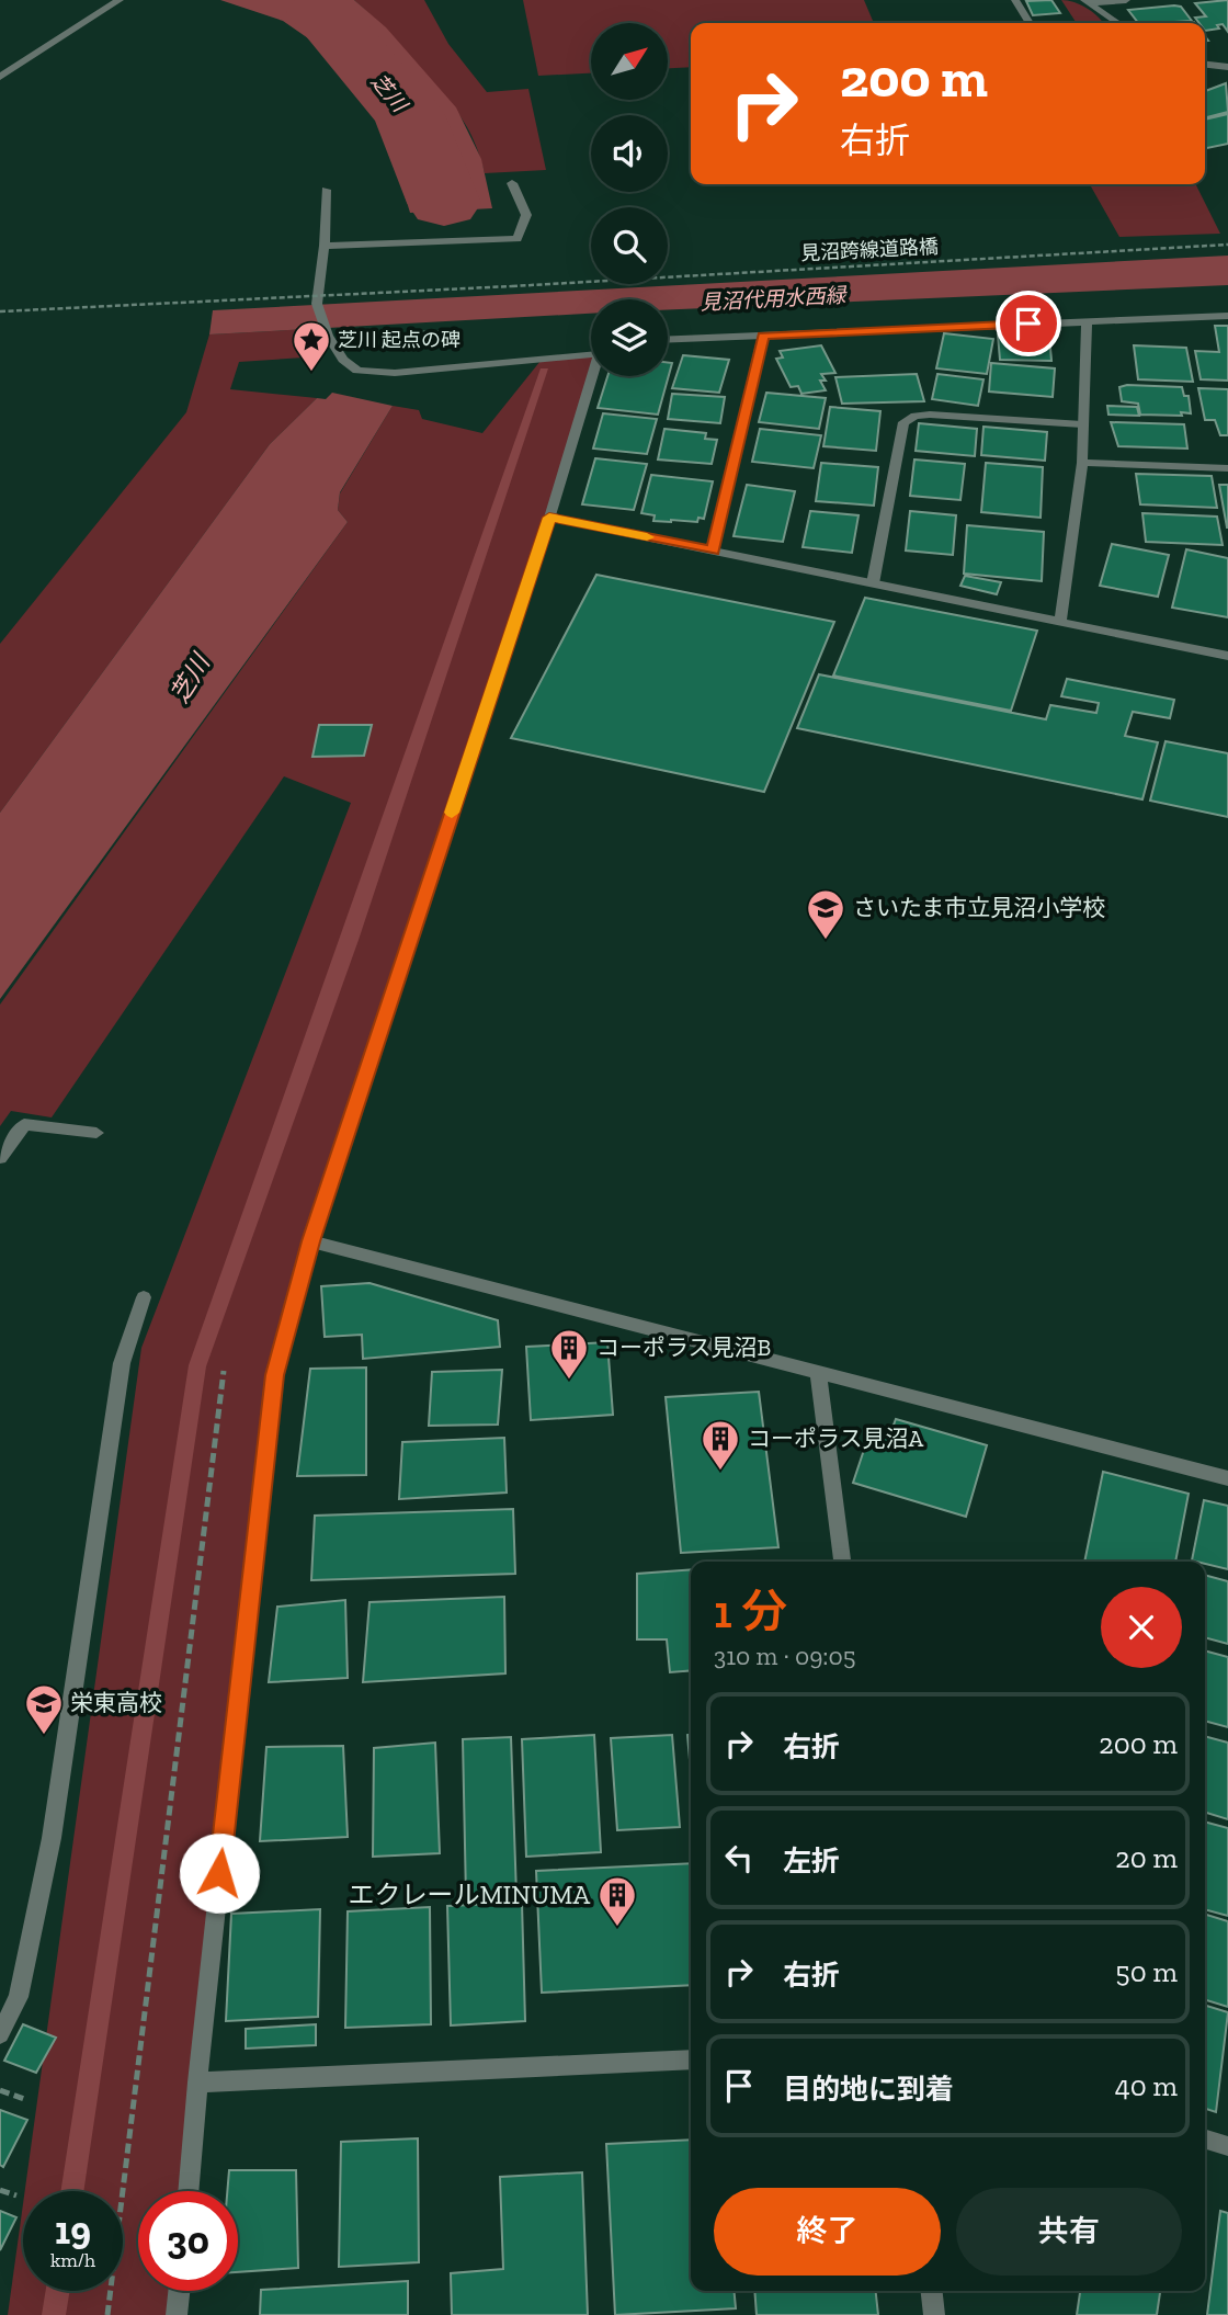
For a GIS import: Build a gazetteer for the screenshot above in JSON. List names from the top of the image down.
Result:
{
  "streets": {
    "path": ["見沼跨線道路橋"]
  },
  "water": ["芝川", "見沼代用水西緑"],
  "places": {
    "place": ["芝川 起点の碑"],
    "school or university": ["さいたま市立見沼小学校", "栄東高校"],
    "building": ["コーポラス見沼B", "コーポラス見沼A", "エクレールMINUMA"]
  },
  "north": "top right",
  "page": {
    "turn": ["200 m", "右折"],
    "heading": ["1 分", "310 m · 09:05"],
    "list": [
      {
        "name": "右折",
        "value": "200 m"
      },
      {
        "name": "左折",
        "value": "20 m"
      },
      {
        "name": "右折",
        "value": "50 m"
      },
      {
        "name": "目的地に到着",
        "value": "40 m"
      }
    ],
    "buttons": ["終了", "共有"],
    "speed": "19 km/h",
    "limit": "30"
  }
}
